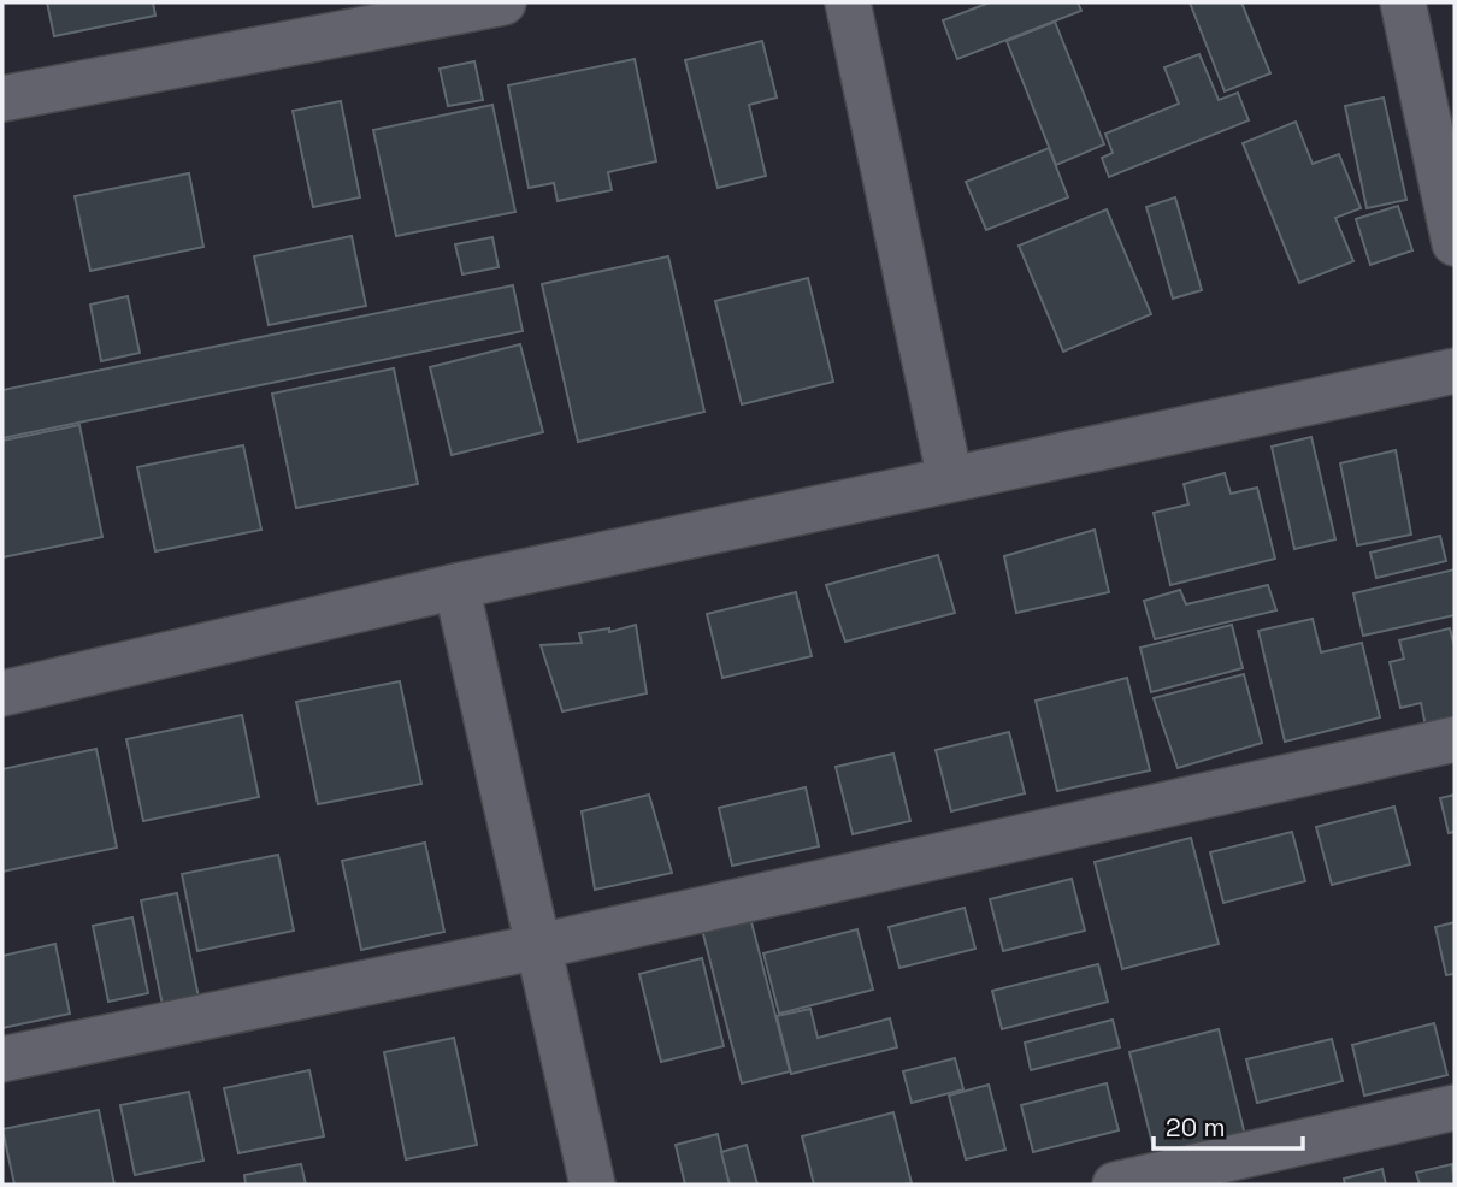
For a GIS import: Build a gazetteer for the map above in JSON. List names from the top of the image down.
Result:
{
  "scale_bar": "20 m"
}
